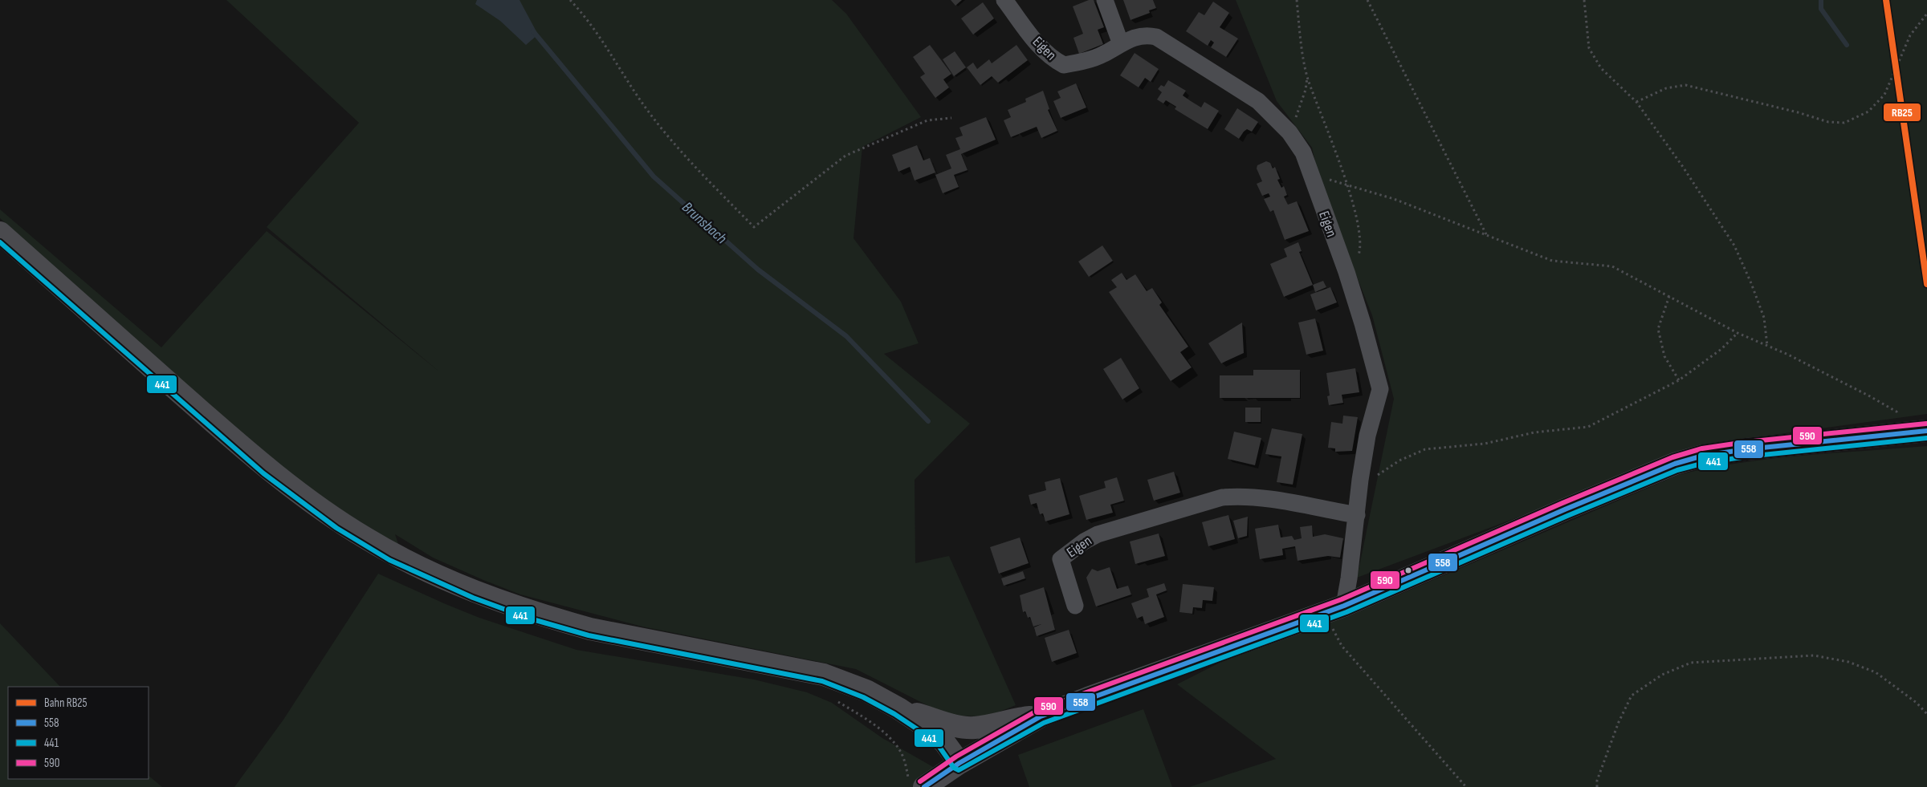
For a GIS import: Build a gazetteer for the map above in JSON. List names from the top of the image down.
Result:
{
  "streets": {
    "street": ["Eigen"]
  },
  "water": ["Brunsbach"],
  "lines": [
    "rail line RB25",
    "transit line 441",
    "transit line 590",
    "transit line 558"
  ],
  "legend": [
    "Bahn RB25",
    "558",
    "441",
    "590"
  ]
}
